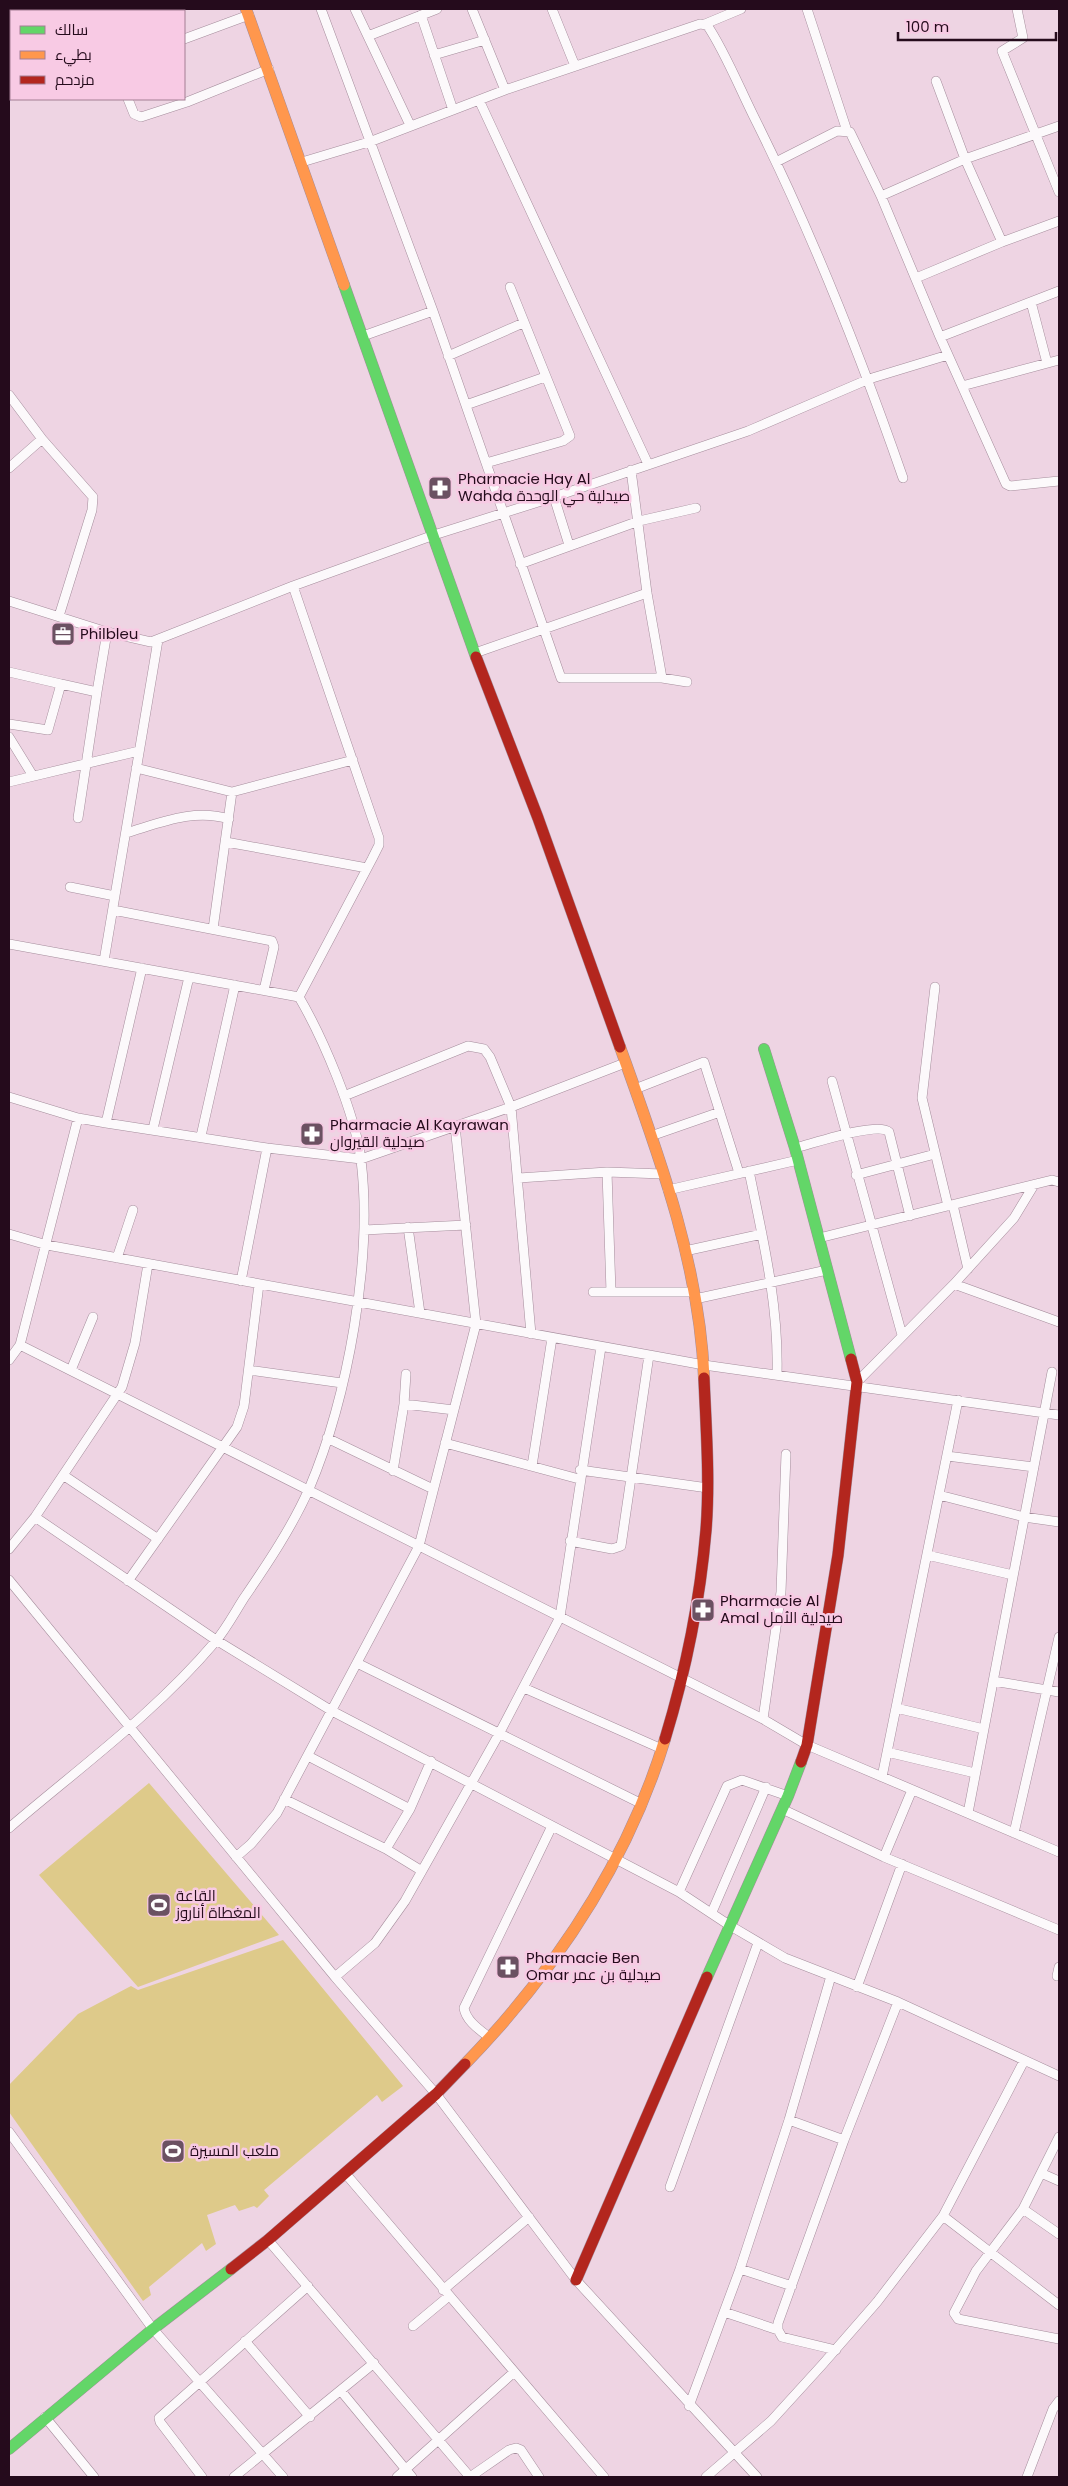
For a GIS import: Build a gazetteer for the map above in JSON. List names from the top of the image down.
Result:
{
  "places": {
    "pharmacy": [
      "Pharmacie Hay Al Wahda صيدلية حي الوحدة",
      "Pharmacie Al Kayrawan صيدلية القيروان",
      "Pharmacie Al Amal صيدلية الأمل",
      "Pharmacie Ben Omar صيدلية بن عمر"
    ],
    "office": ["Philbleu"],
    "sports": ["القاعة المغطاة أناروز", "ملعب المسيرة"]
  },
  "legend": ["سالك", "بطيء", "مزدحم"],
  "scale_bar": "100 m"
}
